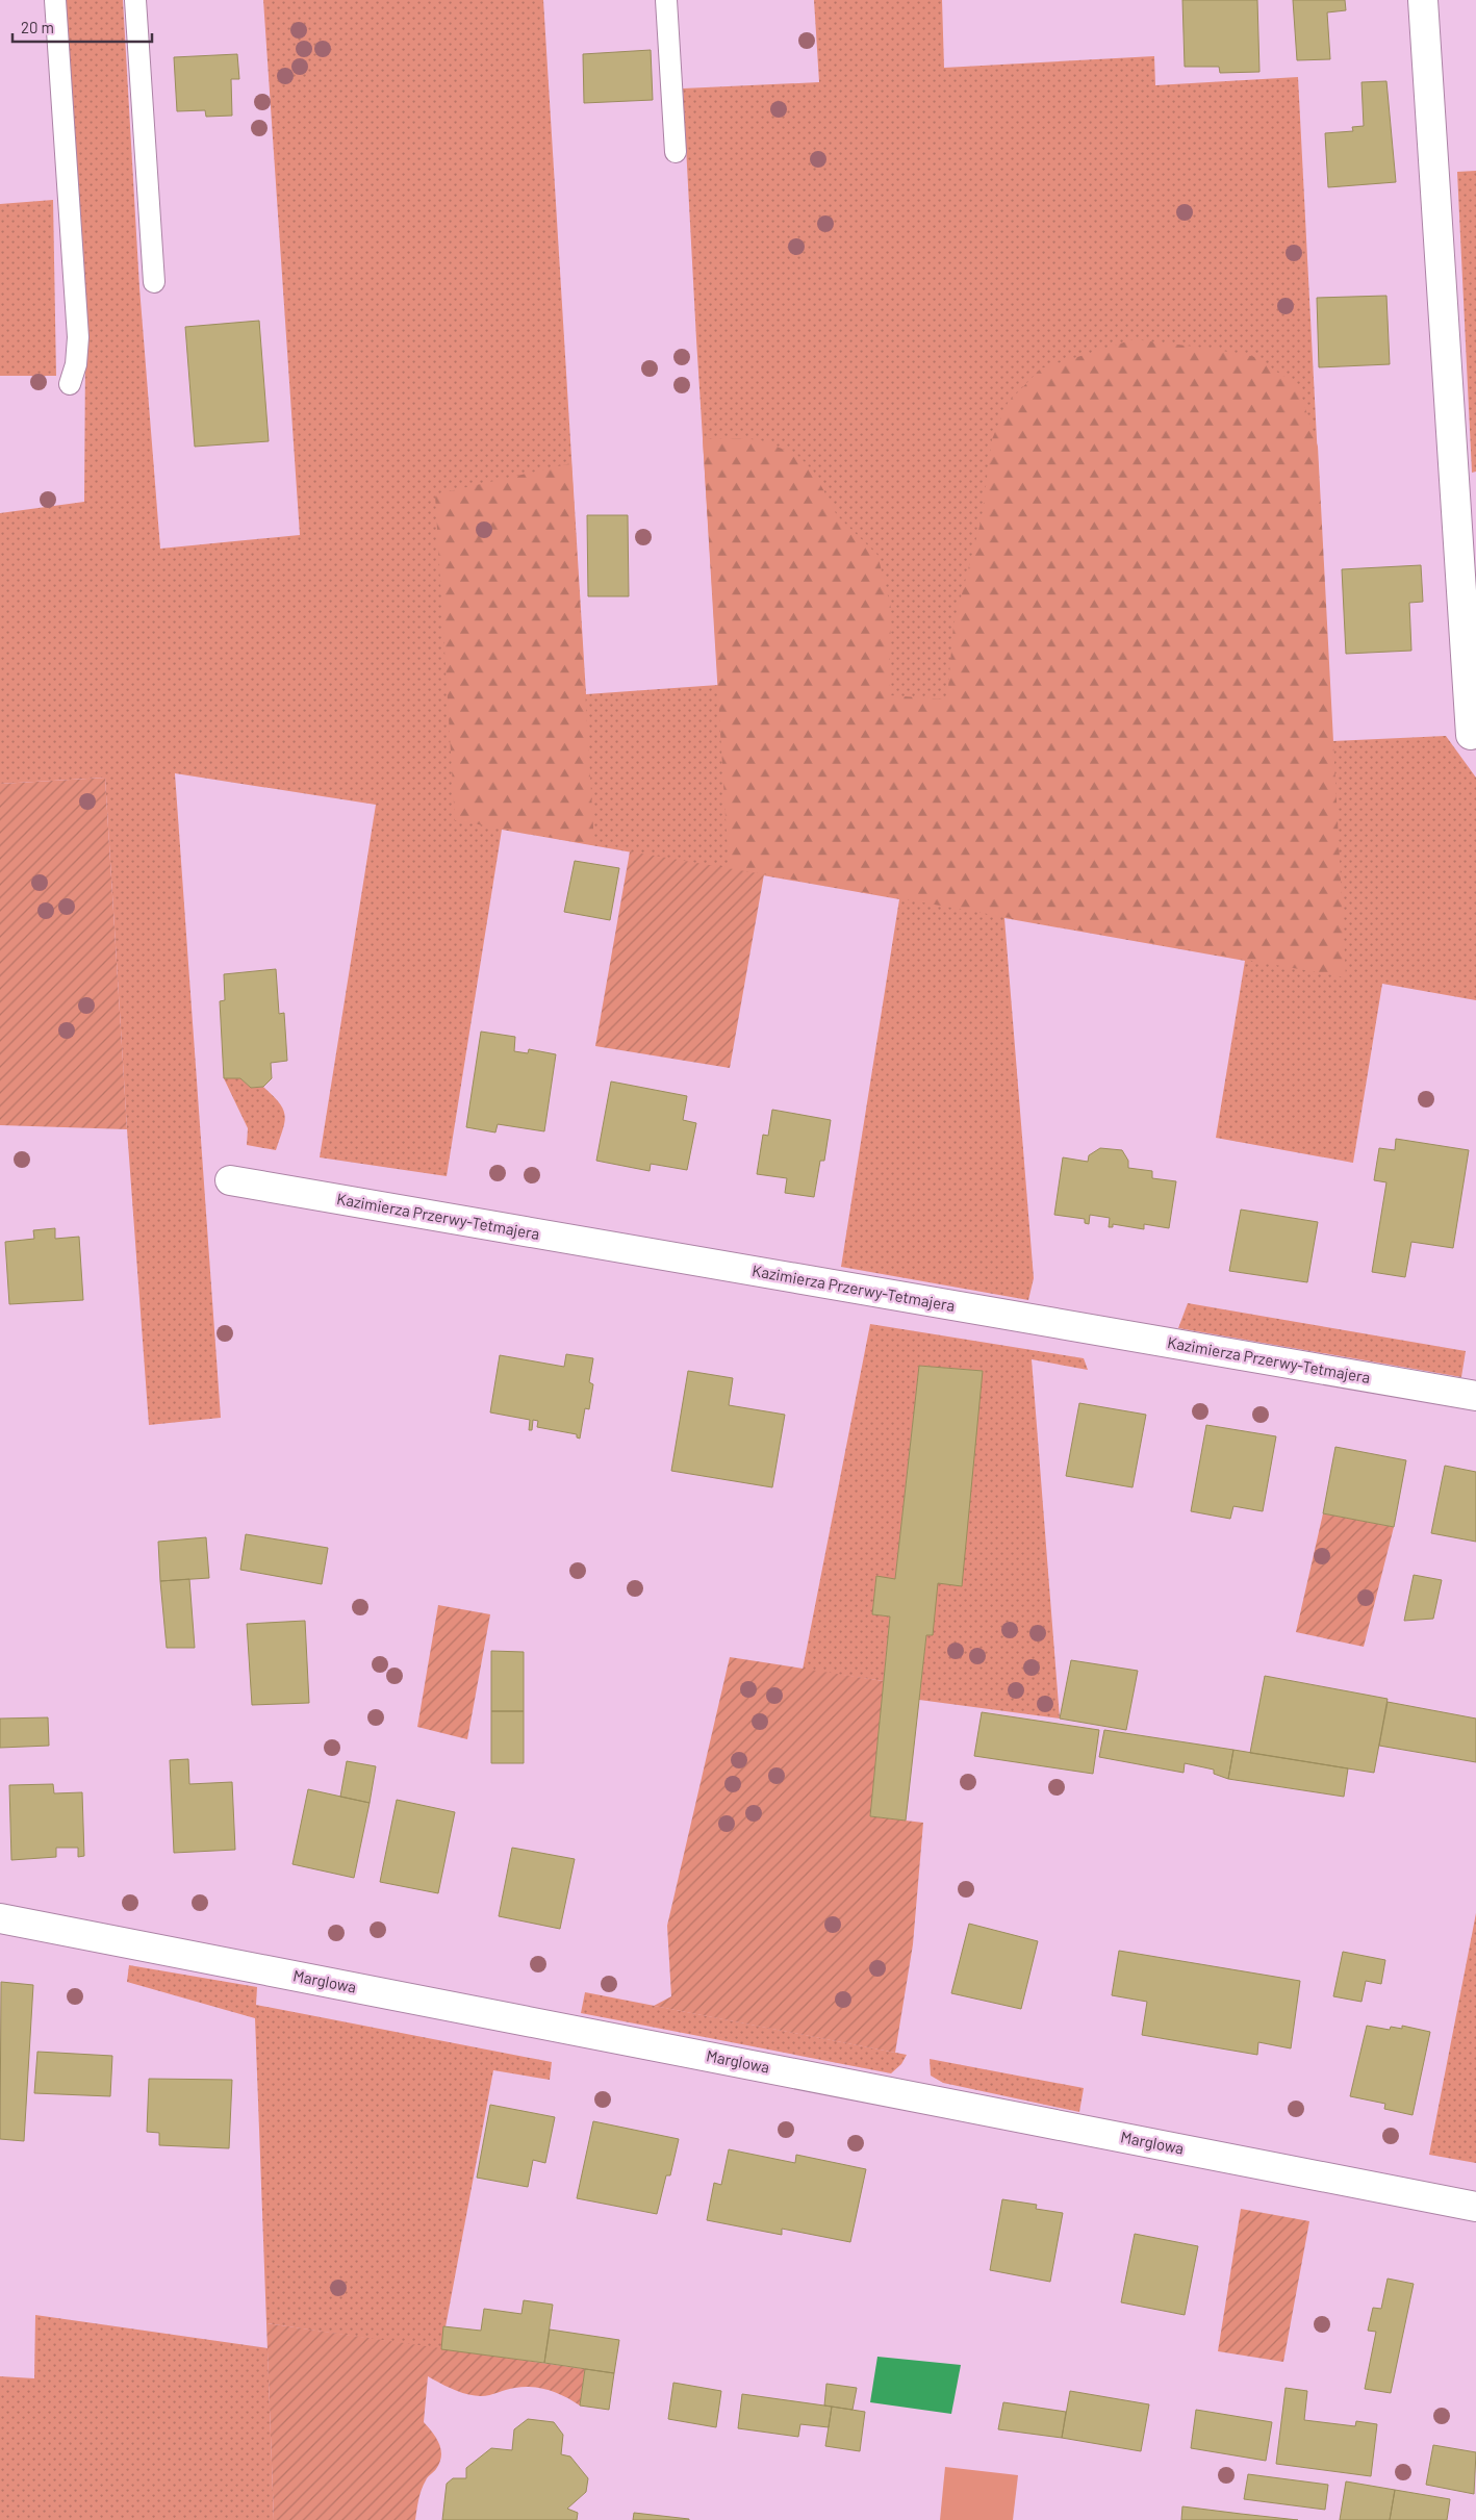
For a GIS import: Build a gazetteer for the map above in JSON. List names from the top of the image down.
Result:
{
  "streets": {
    "street": ["Kazimierza Przerwy-Tetmajera", "Marglowa"]
  },
  "scale_bar": "20 m"
}
